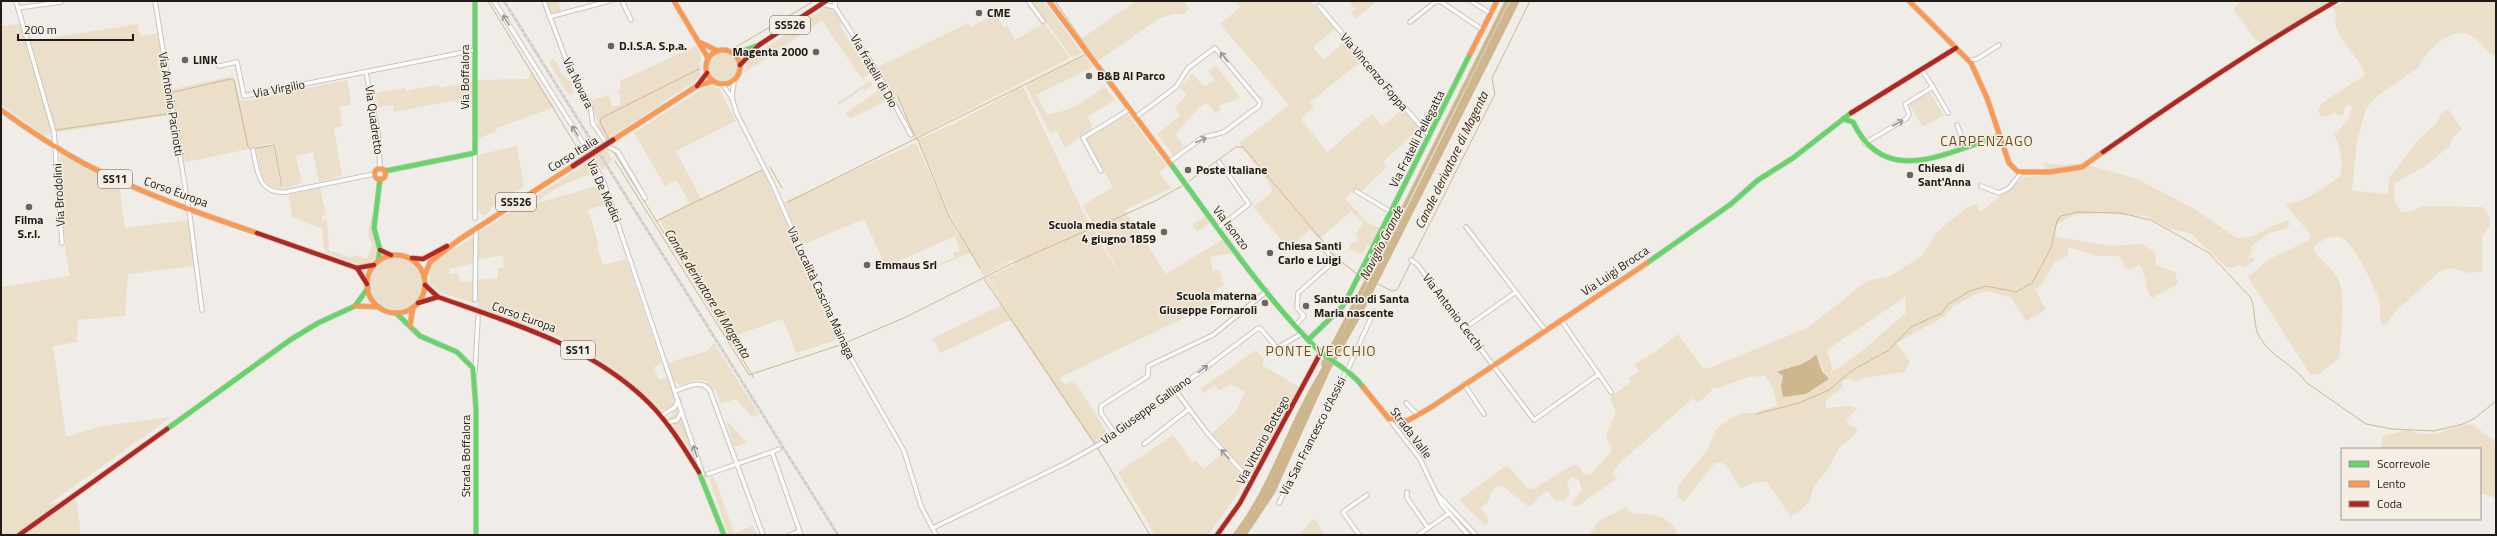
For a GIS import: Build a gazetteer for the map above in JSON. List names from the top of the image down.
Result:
{
  "streets": {
    "main road": [
      "SS526",
      "Via Boffalora",
      "Via Fratelli Pellegatta",
      "Corso Italia",
      "SS11",
      "Corso Europa",
      "Via Isonzo",
      "Via Luigi Brocca",
      "Strada Valle",
      "Via Vittorio Bottego",
      "Strada Boffalora"
    ],
    "street": [
      "Via fratelli di Dio",
      "Via Vincenzo Foppa",
      "Via Novara",
      "Via Virgilio",
      "Via Antonio Pacinotti",
      "Via Quadretto",
      "Via De Medici",
      "Via Brodolini",
      "Via Località Cascina Mainaga",
      "Via Antonio Cecchi",
      "Via Giuseppe Galliano",
      "Via San Francesco d'Assisi"
    ]
  },
  "crossings": [
    ["SS526", "Corso Italia"],
    ["SS526", "Corso Europa"],
    ["SS526", "Via Località Cascina Mainaga"],
    ["SS526", "Strada Boffalora"],
    ["Via Vincenzo Foppa", "Via Fratelli Pellegatta"],
    ["Via Virgilio", "Via Quadretto"],
    ["Via Antonio Pacinotti", "Corso Europa"],
    ["Via Fratelli Pellegatta", "Via Isonzo"],
    ["Corso Italia", "Via Località Cascina Mainaga"],
    ["SS11", "Via De Medici"],
    ["SS11", "Corso Europa"],
    ["Via De Medici", "Corso Europa"],
    ["Corso Europa", "Via Brodolini"],
    ["Corso Europa", "Strada Boffalora"],
    ["Via Isonzo", "Via Giuseppe Galliano"],
    ["Via Isonzo", "Strada Valle"],
    ["Via Isonzo", "Via Vittorio Bottego"],
    ["Via Luigi Brocca", "Via Antonio Cecchi"],
    ["Via Luigi Brocca", "Strada Valle"],
    ["Via Località Cascina Mainaga", "Via Giuseppe Galliano"],
    ["Strada Valle", "Via San Francesco d'Assisi"],
    ["Strada Valle", "Via Vittorio Bottego"]
  ],
  "one_way": ["Via De Medici"],
  "districts": ["CARPENZAGO", "PONTE VECCHIO"],
  "water": ["Canale derivatore di Magenta", "Naviglio Grande"],
  "places": [
    "CME",
    "D.I.S.A. S.p.a.",
    "Magenta 2000",
    "LINK",
    "B&B Al Parco",
    "Poste Italiane",
    "Chiesa di Sant'Anna",
    "Filma S.r.l.",
    "Scuola media statale 4 giugno 1859",
    "Chiesa Santi Carlo e Luigi",
    "Emmaus Srl",
    "Scuola materna Giuseppe Fornaroli",
    "Santuario di Santa Maria nascente"
  ],
  "legend": ["Scorrevole", "Lento", "Coda"],
  "scale_bar": "200 m"
}
